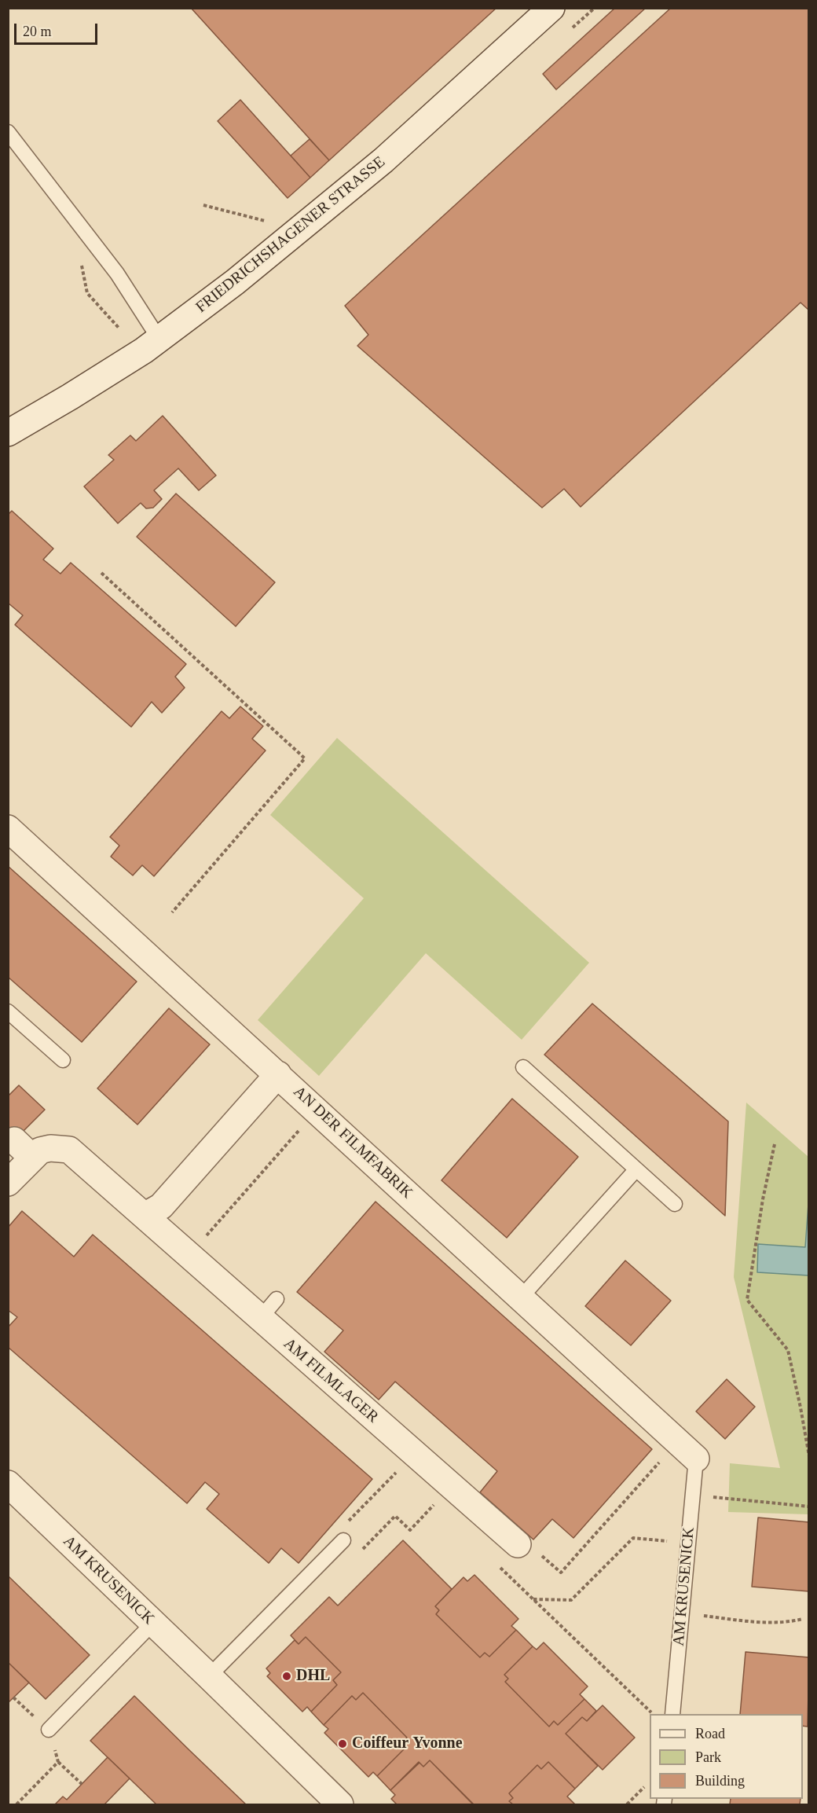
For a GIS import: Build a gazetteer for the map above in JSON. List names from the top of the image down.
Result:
{
  "streets": {
    "street": [
      "FRIEDRICHSHAGENER STRASSE",
      "AN DER FILMFABRIK",
      "AM FILMLAGER",
      "AM KRUSENICK"
    ]
  },
  "crossings": [
    ["AN DER FILMFABRIK", "AM KRUSENICK"]
  ],
  "places": ["DHL", "Coiffeur Yvonne"],
  "legend": ["Road", "Park", "Building"],
  "scale_bar": "20 m"
}
